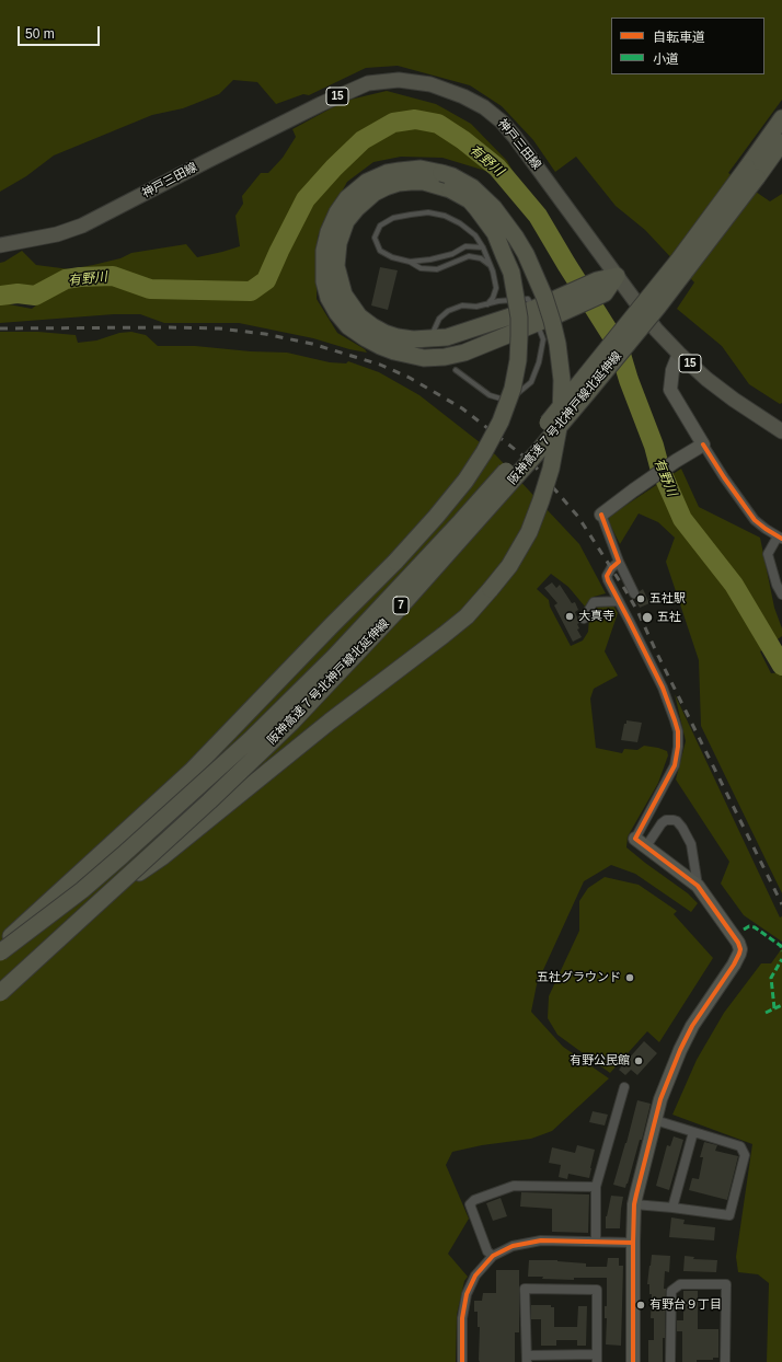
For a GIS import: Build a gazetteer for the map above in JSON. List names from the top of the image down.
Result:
{
  "streets": {
    "highway": ["阪神高速７号北神戸線北延伸線", "7"],
    "main road": ["15", "神戸三田線"]
  },
  "crossings": [
    ["阪神高速７号北神戸線北延伸線", "7"]
  ],
  "water": ["有野川"],
  "places": [
    "五社駅",
    "大真寺",
    "五社",
    "五社グラウンド",
    "有野公民館",
    "有野台９丁目"
  ],
  "legend": ["自転車道", "小道"],
  "scale_bar": "50 m"
}
